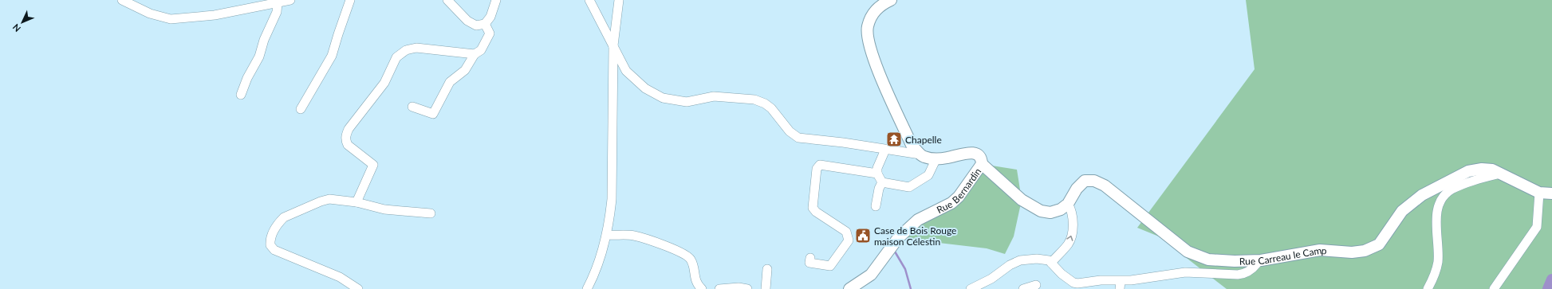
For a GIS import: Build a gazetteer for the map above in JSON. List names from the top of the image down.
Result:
{
  "streets": {
    "main road": ["Rue Bernardin", "Rue Carreau le Camp"]
  },
  "places": {
    "temple": ["Chapelle"],
    "public building": ["Case de Bois Rouge maison Célestin"]
  },
  "north": "bottom left"
}
